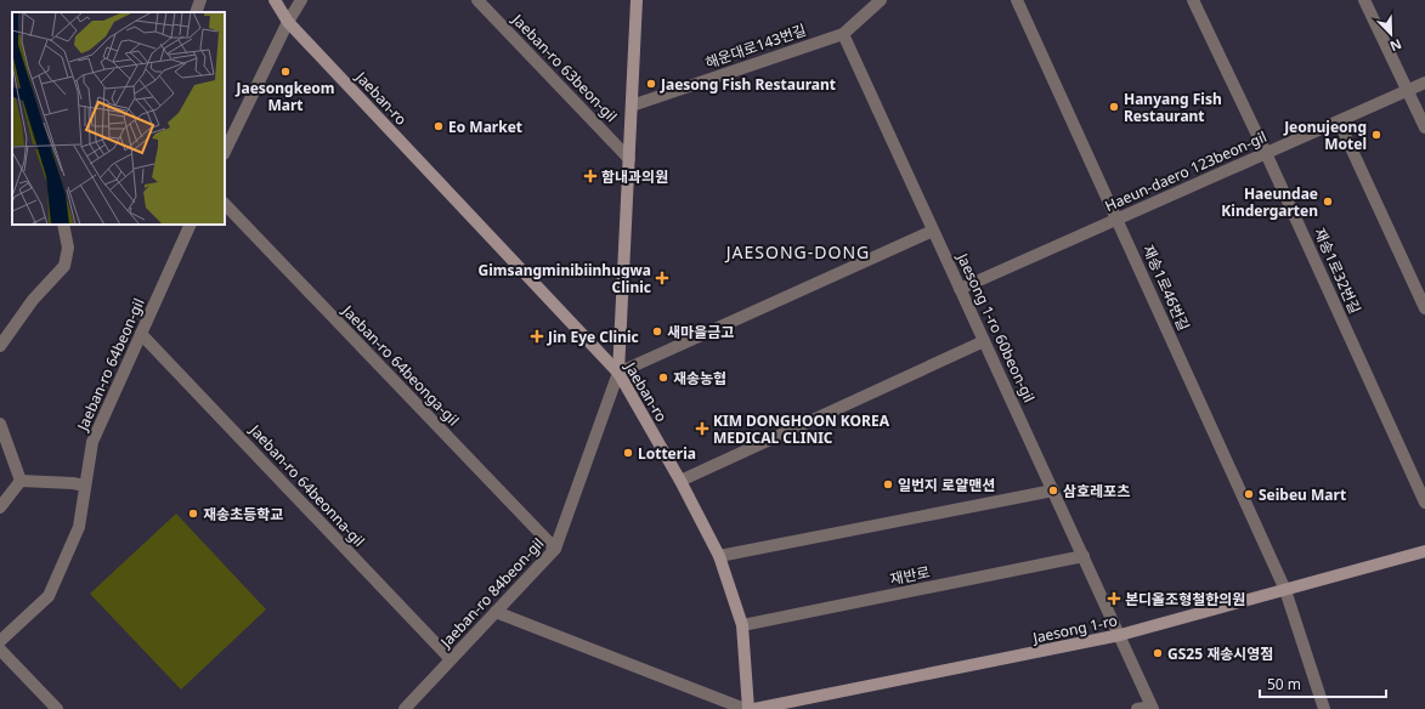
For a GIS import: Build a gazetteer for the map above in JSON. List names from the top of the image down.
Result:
{
  "streets": {
    "main road": ["Jaeban-ro", "Jaesong 1-ro"],
    "street": [
      "해운대로143번길",
      "Jaeban-ro 63beon-gil",
      "Haeun-daero 123beon-gil",
      "재송1로32번길",
      "재송1로46번길",
      "Jaesong 1-ro 60beon-gil",
      "Jaeban-ro 64beon-gil",
      "Jaeban-ro 64beonga-gil",
      "Jaeban-ro 64beonna-gil",
      "재반로",
      "Jaeban-ro 84beon-gil"
    ]
  },
  "crossings": [
    ["해운대로143번길", "Jaesong 1-ro 60beon-gil"],
    ["Jaeban-ro", "재반로"],
    ["Jaeban-ro", "Jaeban-ro 84beon-gil"],
    ["Haeun-daero 123beon-gil", "재송1로32번길"],
    ["Haeun-daero 123beon-gil", "재송1로46번길"],
    ["Haeun-daero 123beon-gil", "Jaesong 1-ro 60beon-gil"],
    ["재송1로46번길", "Jaesong 1-ro"],
    ["Jaesong 1-ro 60beon-gil", "재반로"],
    ["Jaesong 1-ro 60beon-gil", "Jaesong 1-ro"],
    ["Jaeban-ro 64beon-gil", "Jaeban-ro 64beonna-gil"],
    ["Jaeban-ro 64beonga-gil", "Jaeban-ro 84beon-gil"],
    ["Jaeban-ro 64beonna-gil", "Jaeban-ro 84beon-gil"]
  ],
  "districts": ["JAESONG-DONG"],
  "places": {
    "other": [
      "Jaesongkeom Mart",
      "Jaesong Fish Restaurant",
      "Hanyang Fish Restaurant",
      "Eo Market",
      "Jeonujeong Motel",
      "Haeundae Kindergarten",
      "새마을금고",
      "재송농협",
      "Lotteria",
      "일번지 로얄맨션",
      "삼호레포츠",
      "Seibeu Mart",
      "재송초등학교",
      "GS25 재송시영점"
    ],
    "health": [
      "함내과의원",
      "Gimsangminibiinhugwa Clinic",
      "Jin Eye Clinic",
      "KIM DONGHOON KOREA MEDICAL CLINIC",
      "본디올조형철한의원"
    ]
  },
  "scale_bar": "50 m",
  "north": "bottom right"
}
